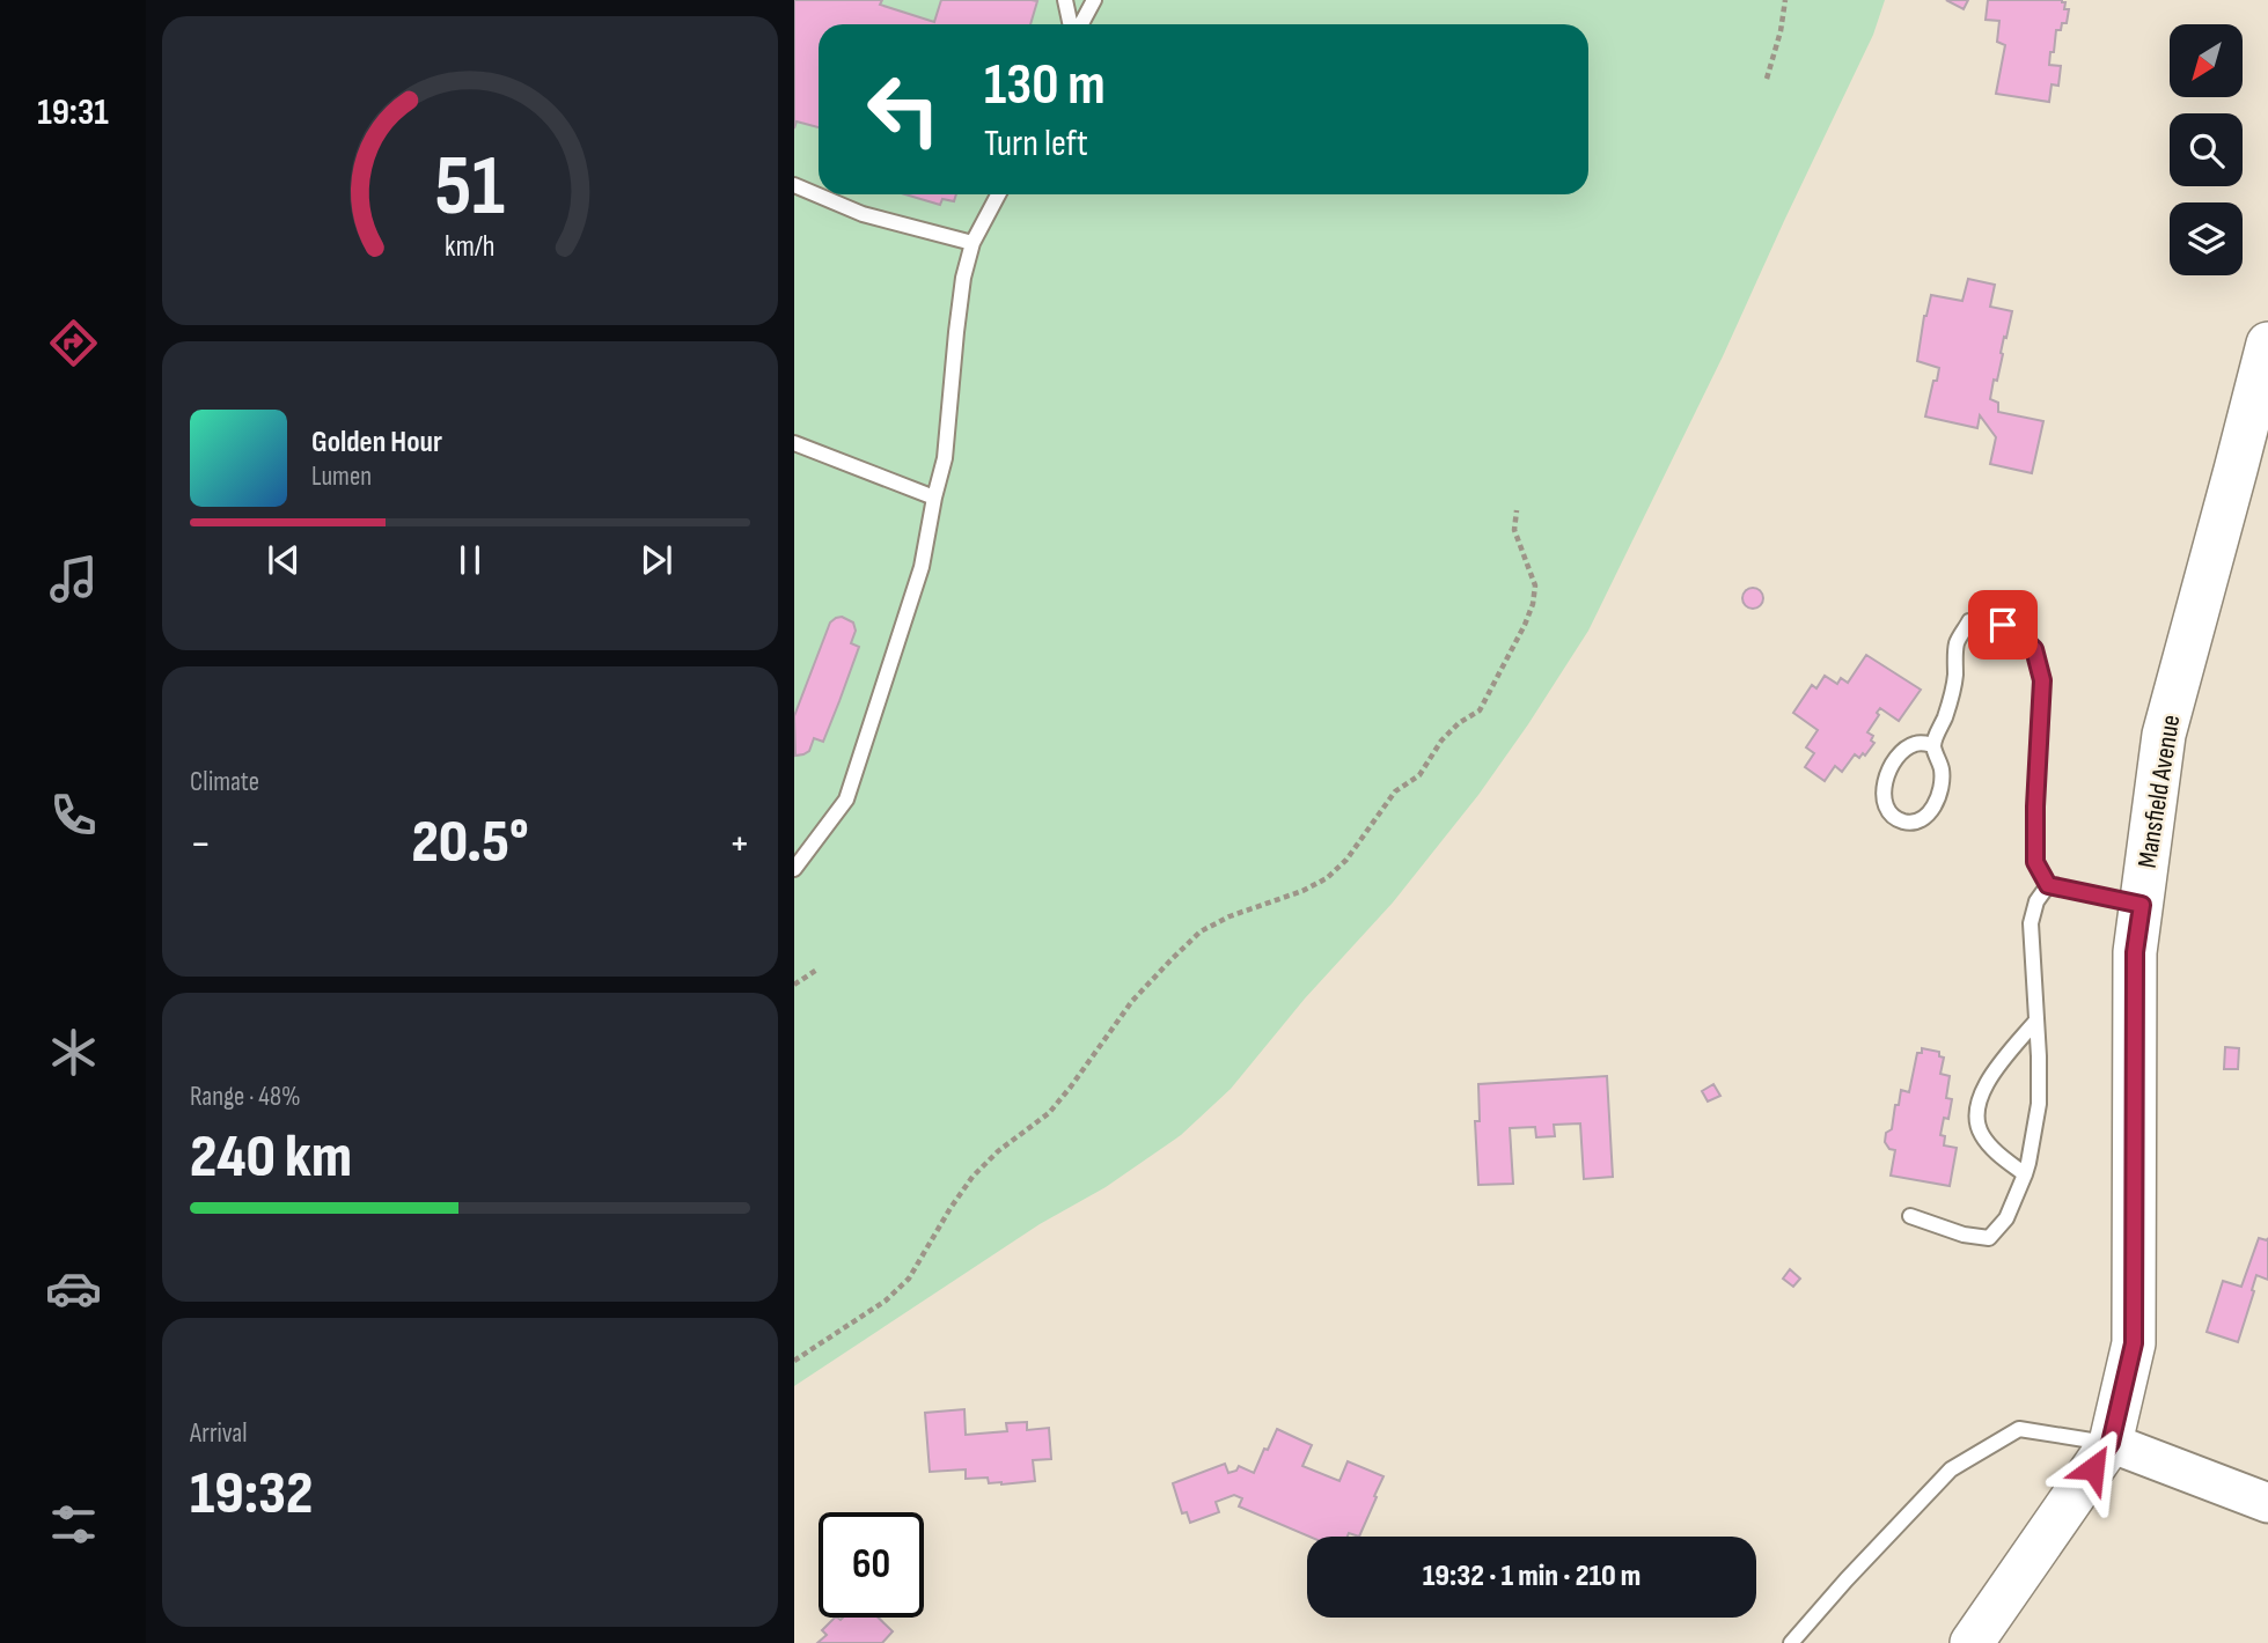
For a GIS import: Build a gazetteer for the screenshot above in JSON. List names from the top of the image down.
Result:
{
  "streets": {
    "main road": ["Mansfield Avenue"]
  },
  "north": "bottom left",
  "page": {
    "tabs": "19:31",
    "turn": ["130 m", "Turn left"],
    "song": ["Golden Hour", "Lumen"],
    "tile": [
      "Climate",
      ["Range · 48%", "240 km"],
      ["Arrival", "19:32"]
    ],
    "heat": ["−", "20.5°", "+"],
    "limit": "60",
    "trip": "19:32 · 1 min · 210 m",
    "gauge": ["51", "km/h"]
  }
}
